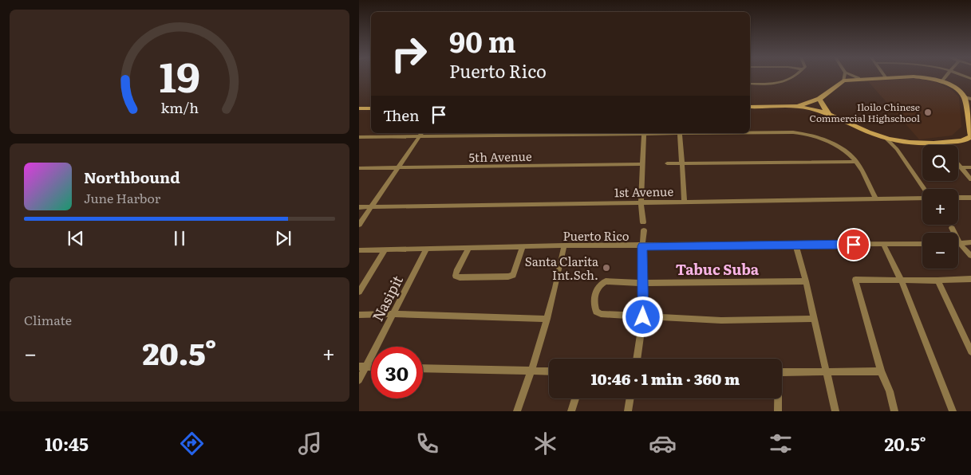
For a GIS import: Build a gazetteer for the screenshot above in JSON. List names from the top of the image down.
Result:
{
  "streets": {
    "street": [
      "5th Avenue",
      "1st Avenue",
      "Puerto Rico",
      "Nasipit"
    ]
  },
  "crossings": [
    ["Puerto Rico", "Nasipit"]
  ],
  "districts": ["Tabuc Suba"],
  "places": ["Iloilo Chinese Commercial Highschool", "Santa Clarita Int.Sch."],
  "page": {
    "turn": ["90 m", "Puerto Rico"],
    "then": "Then",
    "map_buttons": ["+", "−"],
    "song": ["Northbound", "June Harbor"],
    "tile": "Climate",
    "heat": ["−", "20.5°", "+"],
    "limit": "30",
    "trip": "10:46 · 1 min · 360 m",
    "tabs": ["10:45", "20.5°"],
    "gauge": ["19", "km/h"]
  }
}
